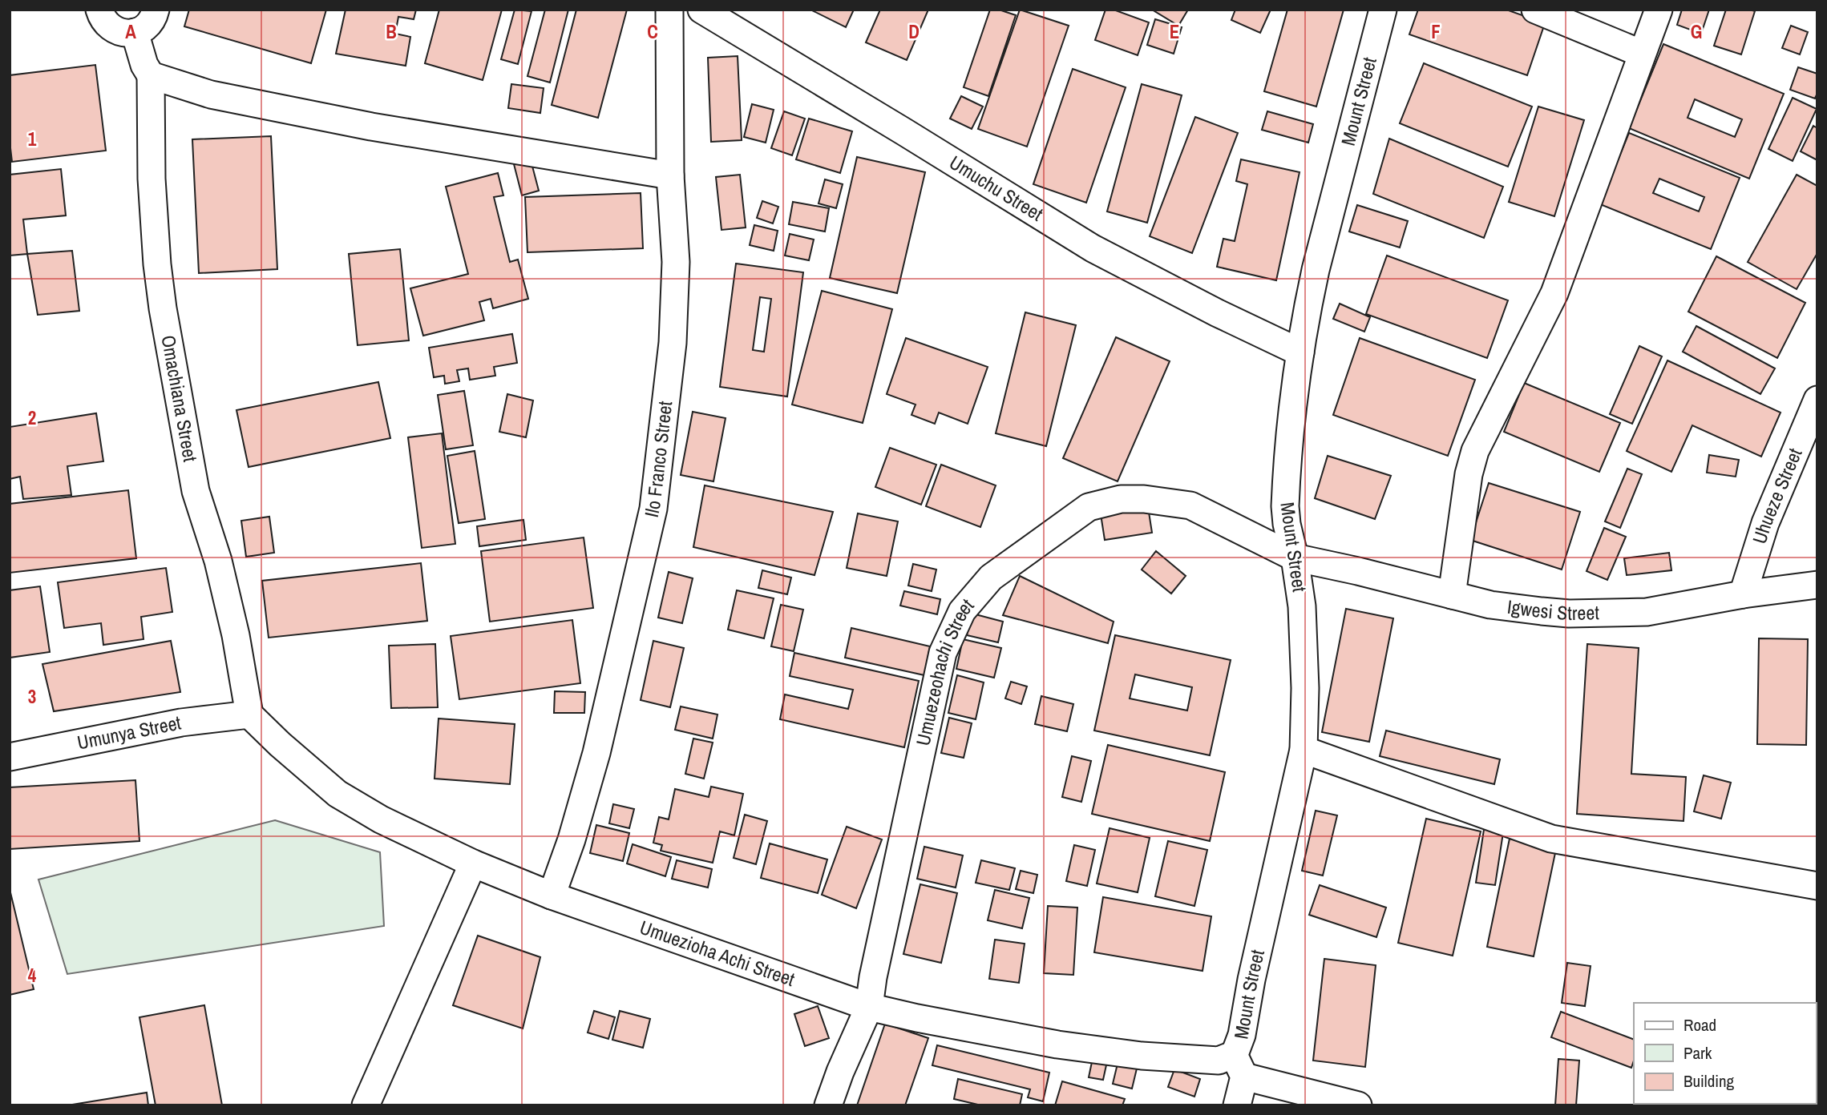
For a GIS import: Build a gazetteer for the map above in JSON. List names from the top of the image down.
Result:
{
  "streets": {
    "street": [
      "Mount Street",
      "Umuchu Street",
      "Omachiana Street",
      "Ilo Franco Street",
      "Uhueze Street",
      "Igwesi Street",
      "Umuezeohachi Street",
      "Umunya Street",
      "Umuezioha Achi Street"
    ]
  },
  "crossings": [
    ["Mount Street", "Umuchu Street"],
    ["Mount Street", "Igwesi Street"],
    ["Mount Street", "Umuezeohachi Street"],
    ["Mount Street", "Umuezioha Achi Street"],
    ["Omachiana Street", "Umunya Street"],
    ["Omachiana Street", "Umuezioha Achi Street"],
    ["Ilo Franco Street", "Umuezioha Achi Street"],
    ["Uhueze Street", "Igwesi Street"],
    ["Igwesi Street", "Umuezeohachi Street"],
    ["Umuezeohachi Street", "Umuezioha Achi Street"],
    ["Umunya Street", "Umuezioha Achi Street"]
  ],
  "legend": ["Road", "Park", "Building"],
  "grid": {
    "columns": [
      "A",
      "B",
      "C",
      "D",
      "E",
      "F",
      "G"
    ],
    "rows": [
      "1",
      "2",
      "3",
      "4"
    ]
  }
}
